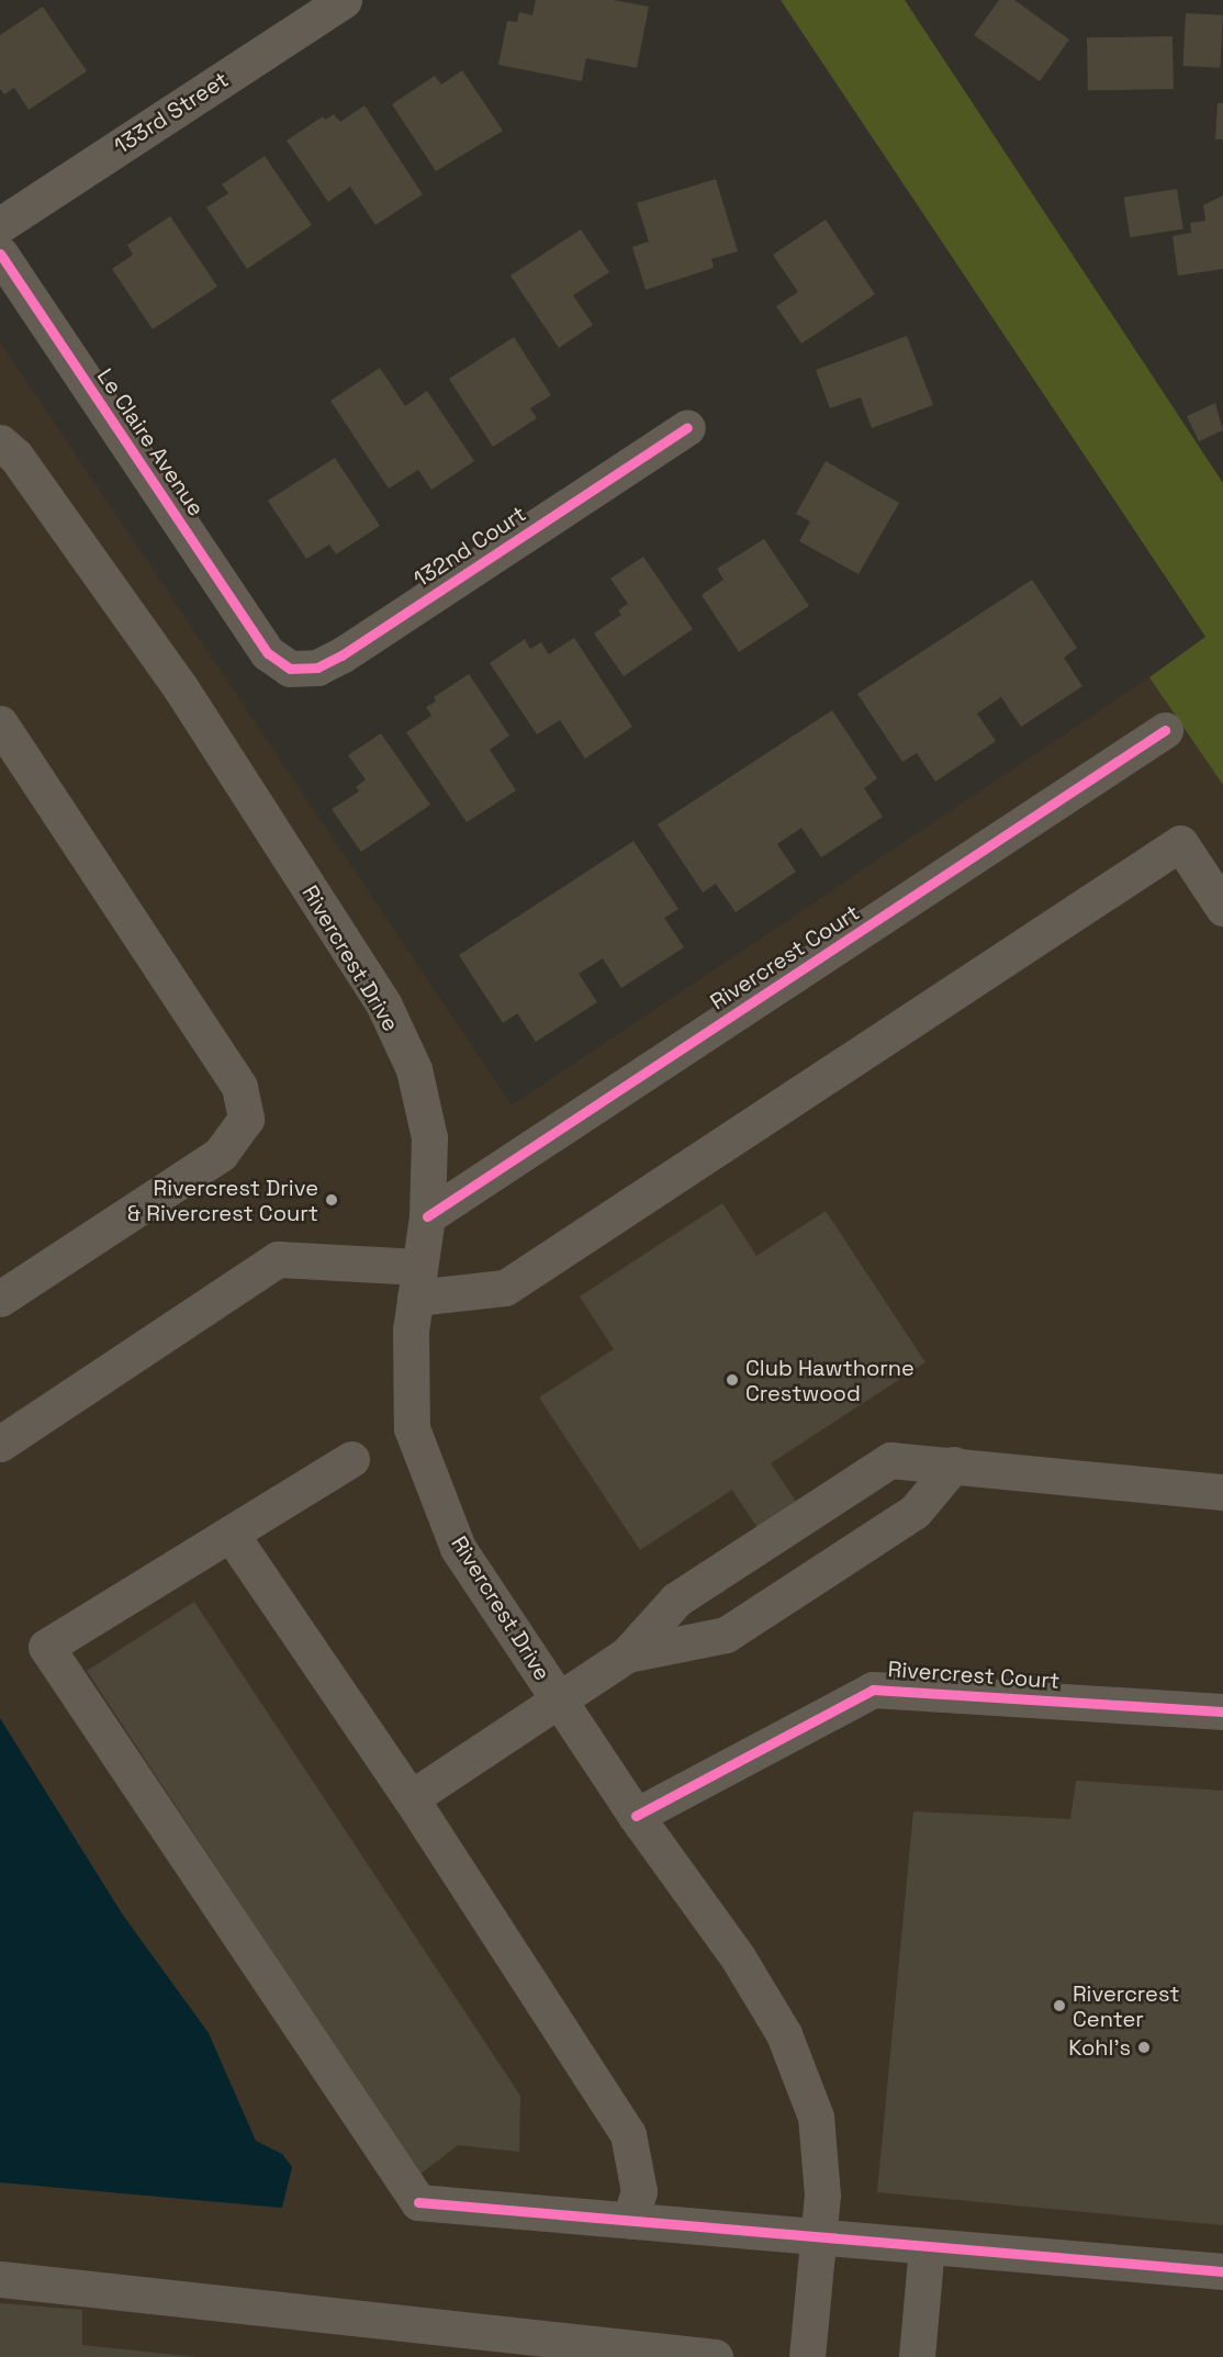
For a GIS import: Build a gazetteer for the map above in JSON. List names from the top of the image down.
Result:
{
  "streets": {
    "street": [
      "133rd Street",
      "Le Claire Avenue",
      "132nd Court",
      "Rivercrest Court",
      "Rivercrest Drive"
    ]
  },
  "crossings": [
    ["Le Claire Avenue", "132nd Court"],
    ["Rivercrest Court", "Rivercrest Drive"]
  ],
  "places": [
    "Rivercrest Drive & Rivercrest Court",
    "Club Hawthorne Crestwood",
    "Rivercrest Center",
    "Kohl's"
  ]
}
